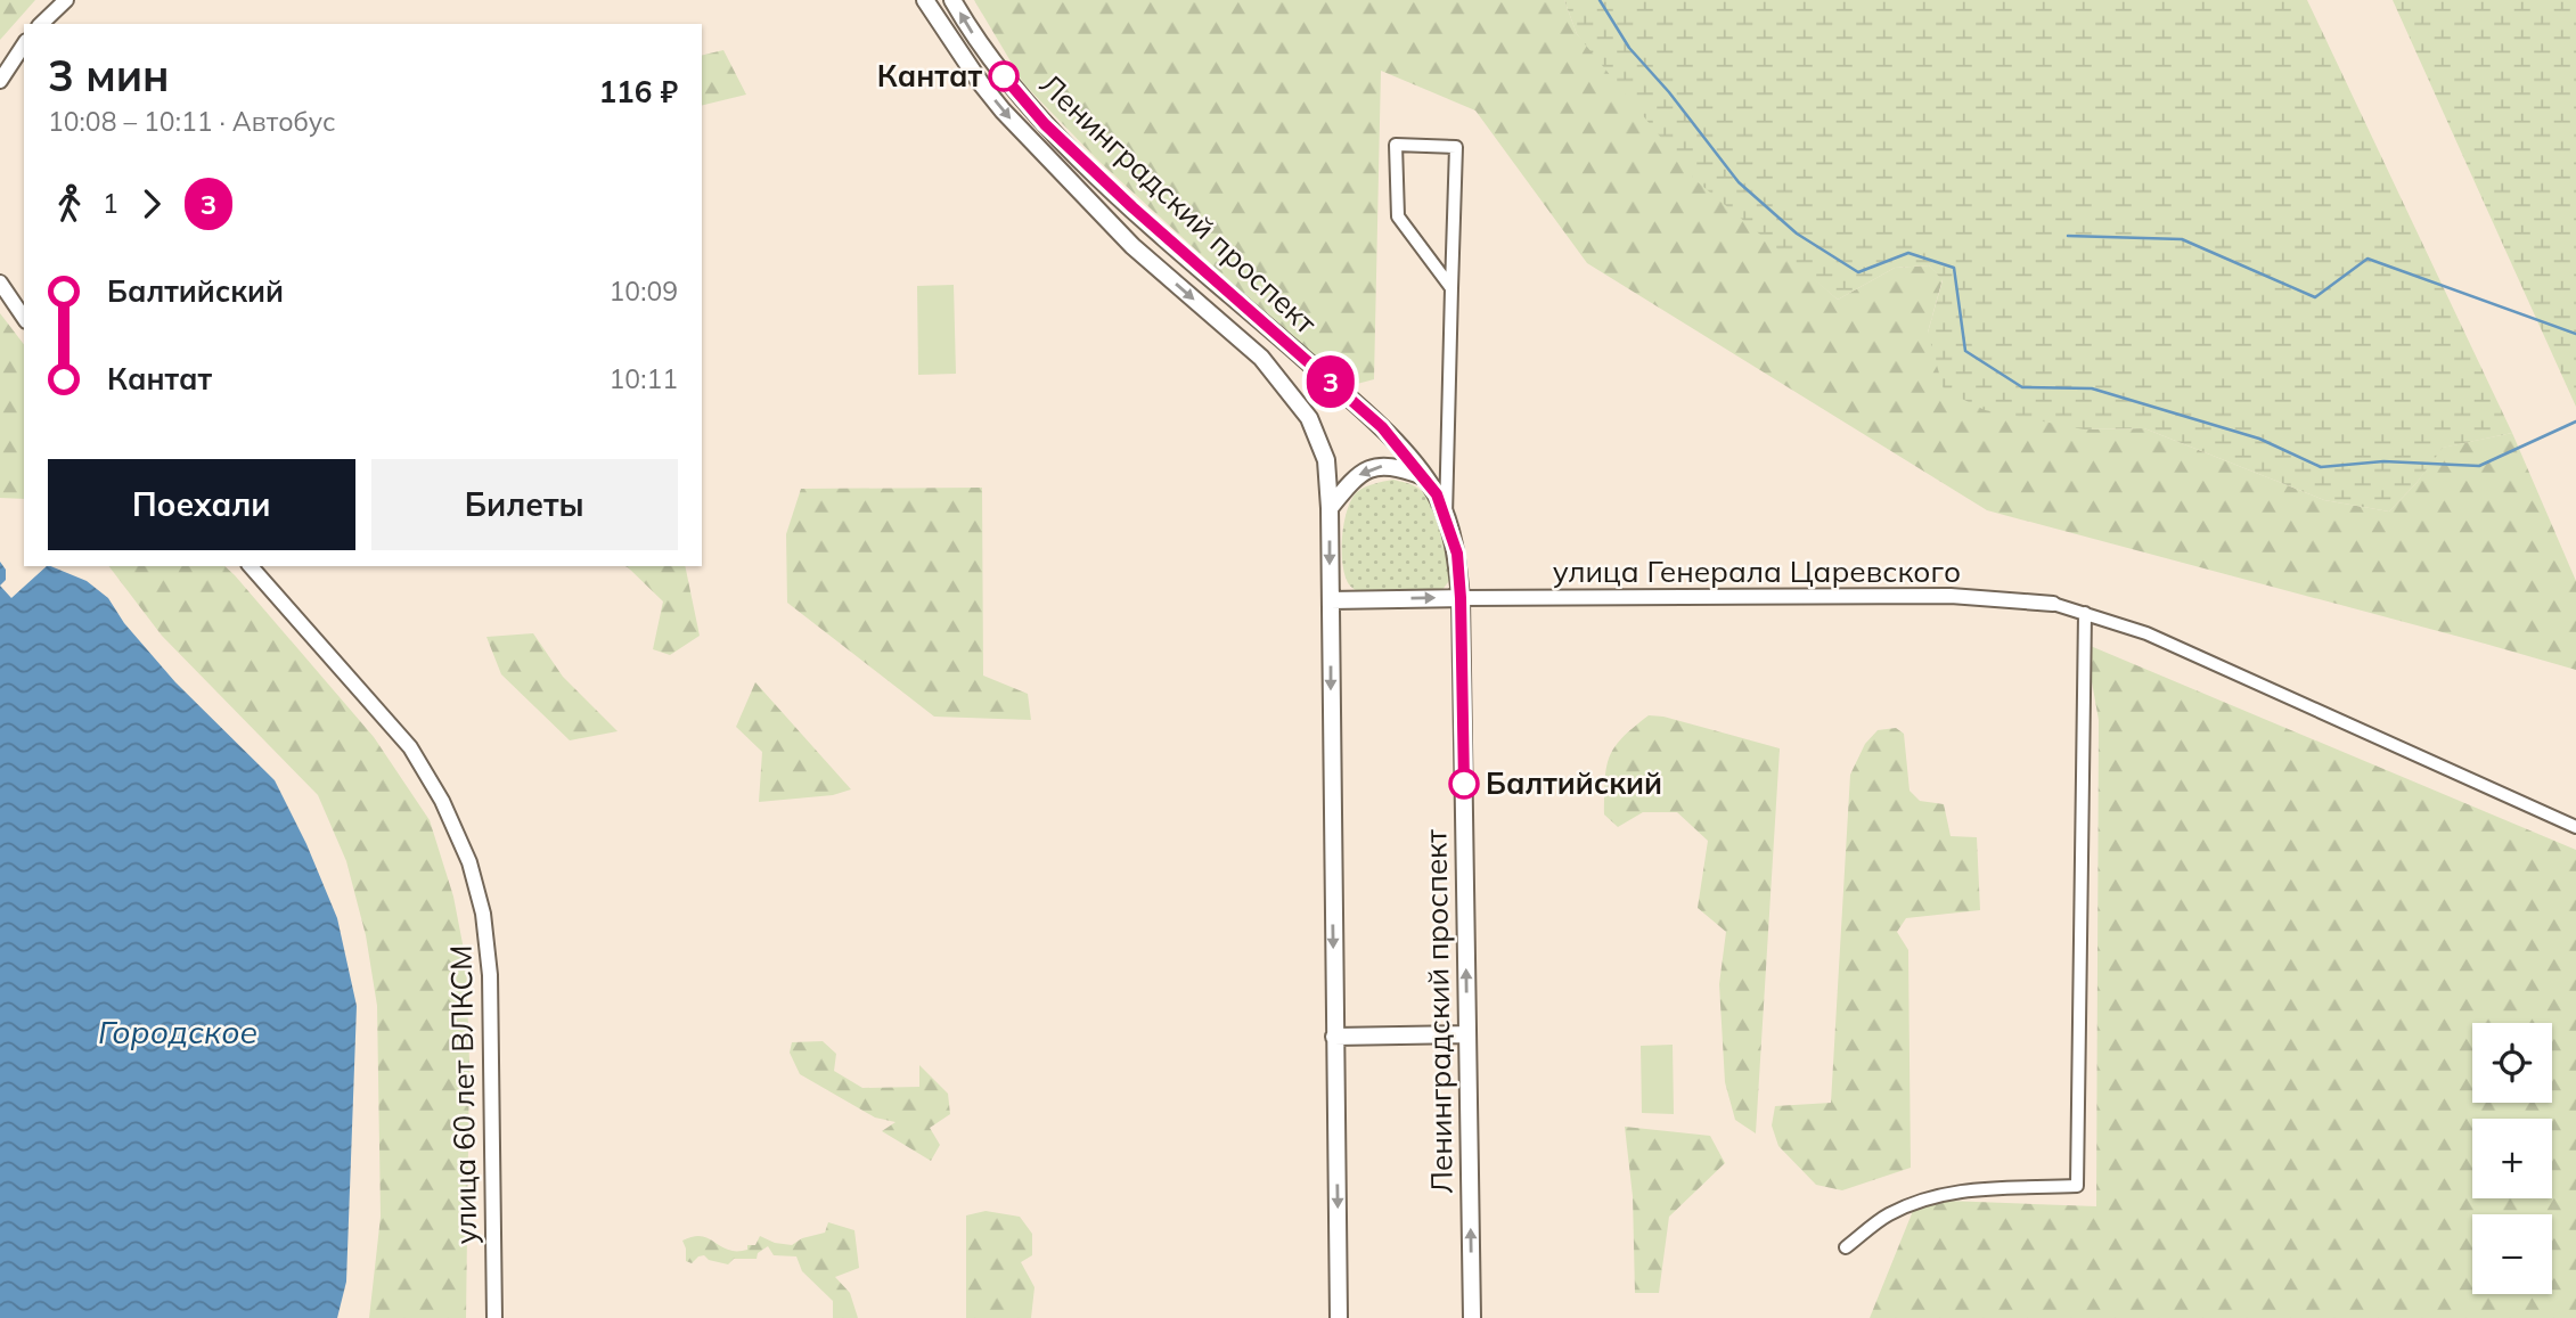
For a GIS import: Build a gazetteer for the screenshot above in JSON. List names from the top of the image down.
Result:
{
  "streets": {
    "main road": ["Ленинградский проспект"],
    "street": ["улица Генерала Царевского", "улица 60 лет ВЛКСМ"]
  },
  "crossings": [
    ["Ленинградский проспект", "улица Генерала Царевского"]
  ],
  "water": ["Городское"],
  "places": ["Кантат", "Балтийский"],
  "lines": ["bus line 3"],
  "page": {
    "on_map": "3",
    "heading": ["3 мин", "10:08 – 10:11 · Автобус", "116 ₽"],
    "legs": ["1", "3"],
    "list": [
      {
        "name": "Балтийский",
        "value": "10:09"
      },
      {
        "name": "Кантат",
        "value": "10:11"
      }
    ],
    "buttons": ["Поехали", "Билеты"],
    "map_buttons": ["+", "−"]
  }
}
